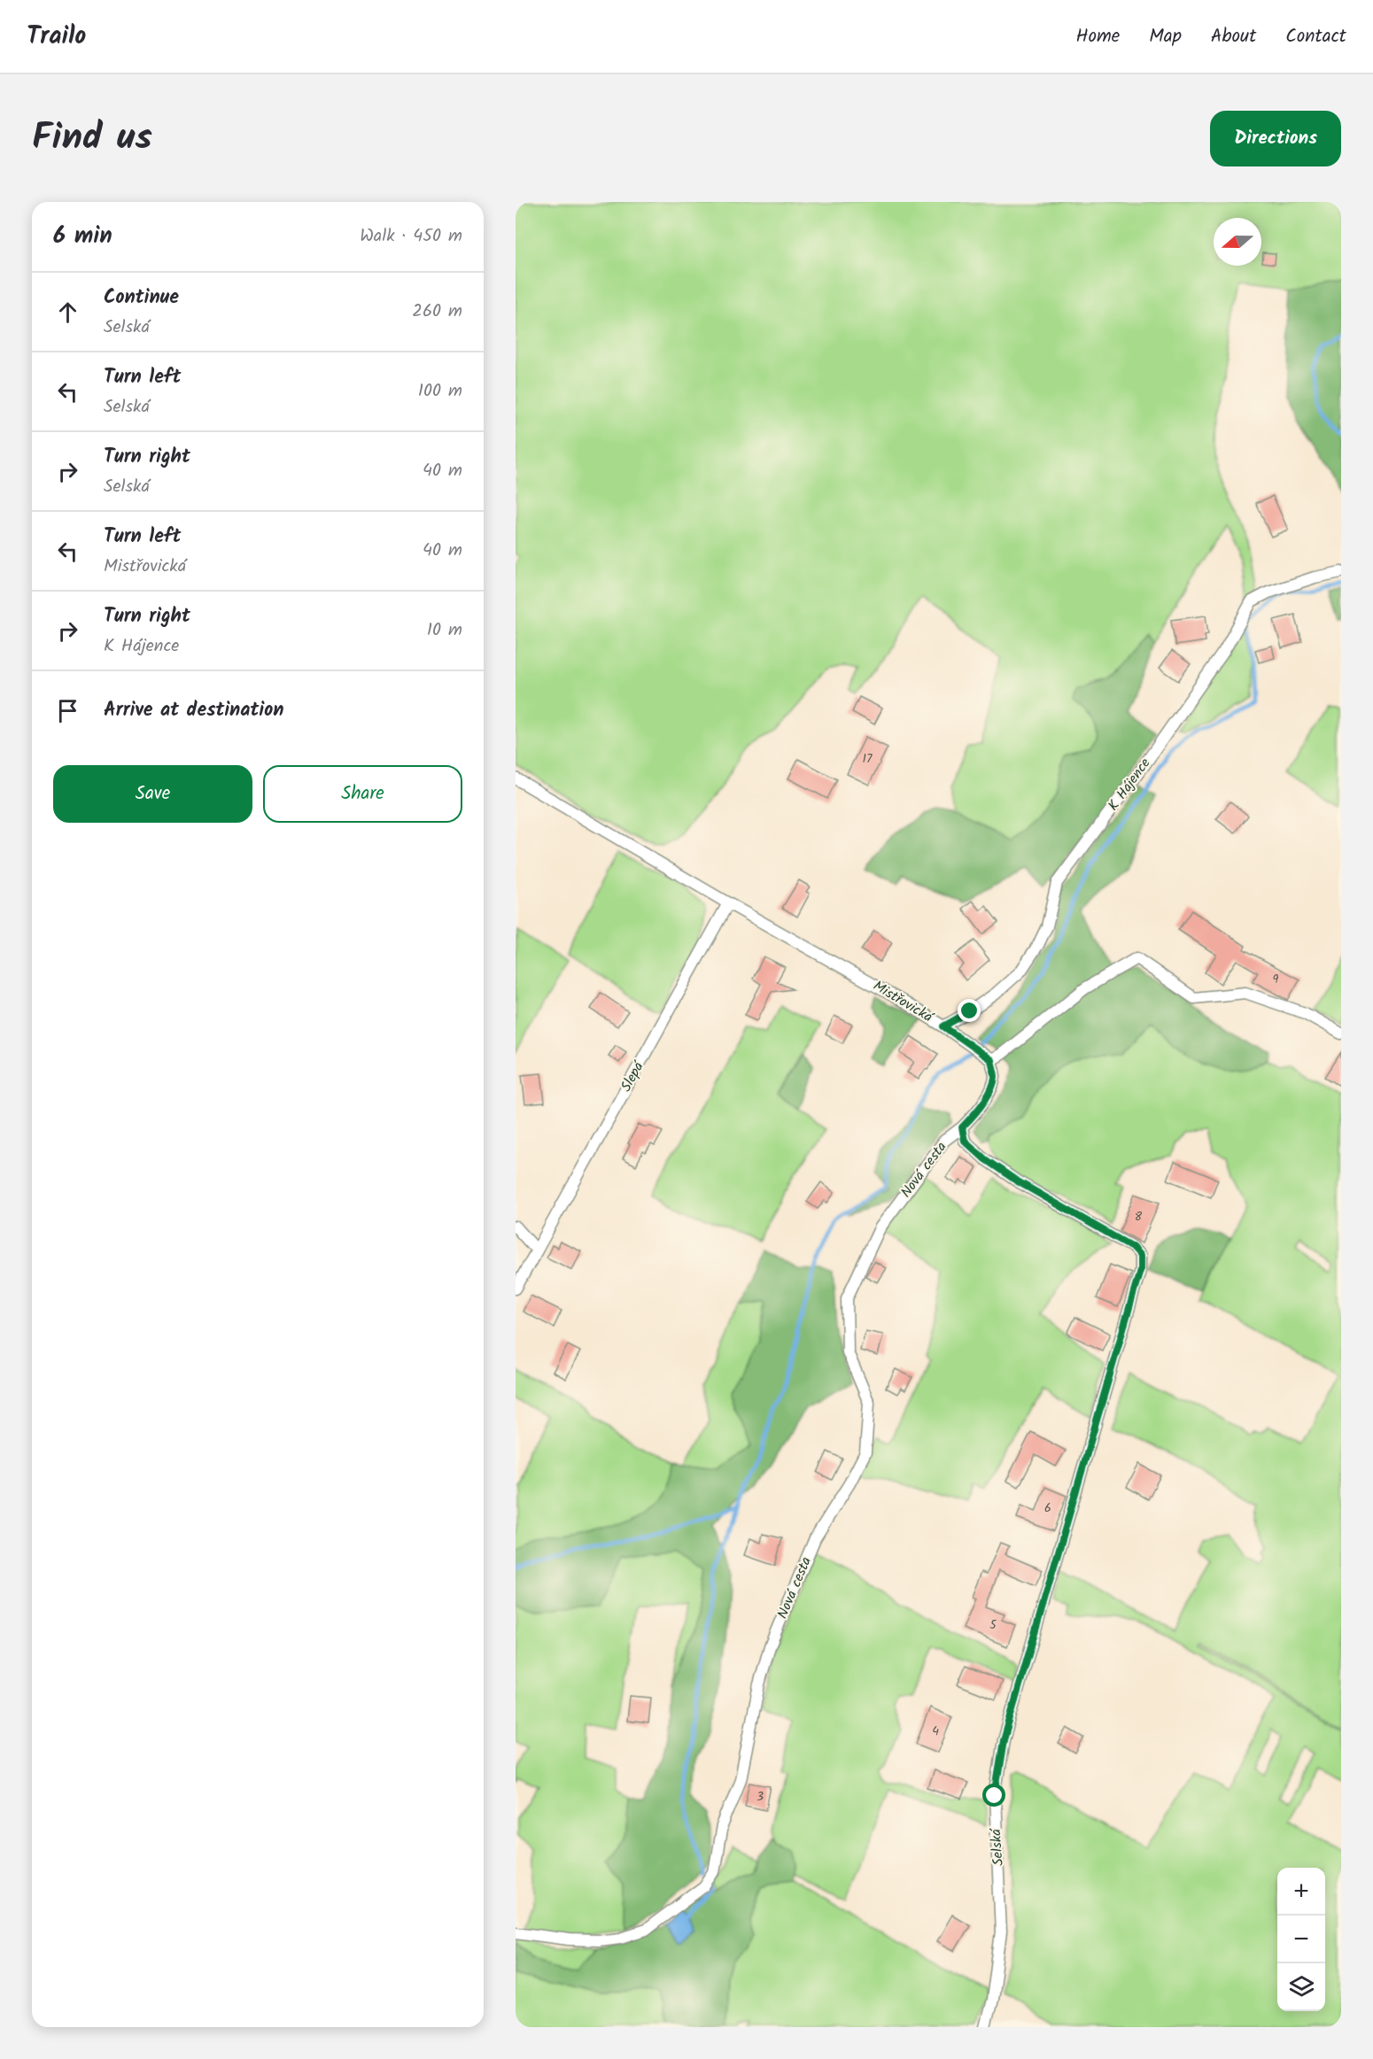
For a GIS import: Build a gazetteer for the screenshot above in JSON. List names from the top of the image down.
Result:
{
  "streets": {
    "street": [
      "K Hájence",
      "Mistřovická",
      "Slepá",
      "Nová cesta",
      "Selská"
    ]
  },
  "crossings": [
    ["K Hájence", "Mistřovická"],
    ["Mistřovická", "Slepá"],
    ["Nová cesta", "Selská"]
  ],
  "house_numbers": [
    "17",
    "9",
    "8",
    "6",
    "5",
    "4",
    "3"
  ],
  "north": "left",
  "page": {
    "header": "Trailo",
    "nav": [
      "Home",
      "Map",
      "About",
      "Contact"
    ],
    "title": "Find us",
    "buttons": [
      "Directions",
      ["Save", "Share"]
    ],
    "heading": ["6 min", "Walk · 450 m"],
    "list": [
      ["Continue", "Selská", "260 m"],
      ["Turn left", "Selská", "100 m"],
      ["Turn right", "Selská", "40 m"],
      ["Turn left", "Mistřovická", "40 m"],
      ["Turn right", "K Hájence", "10 m"],
      "Arrive at destination"
    ],
    "map_buttons": ["+", "−"]
  }
}
